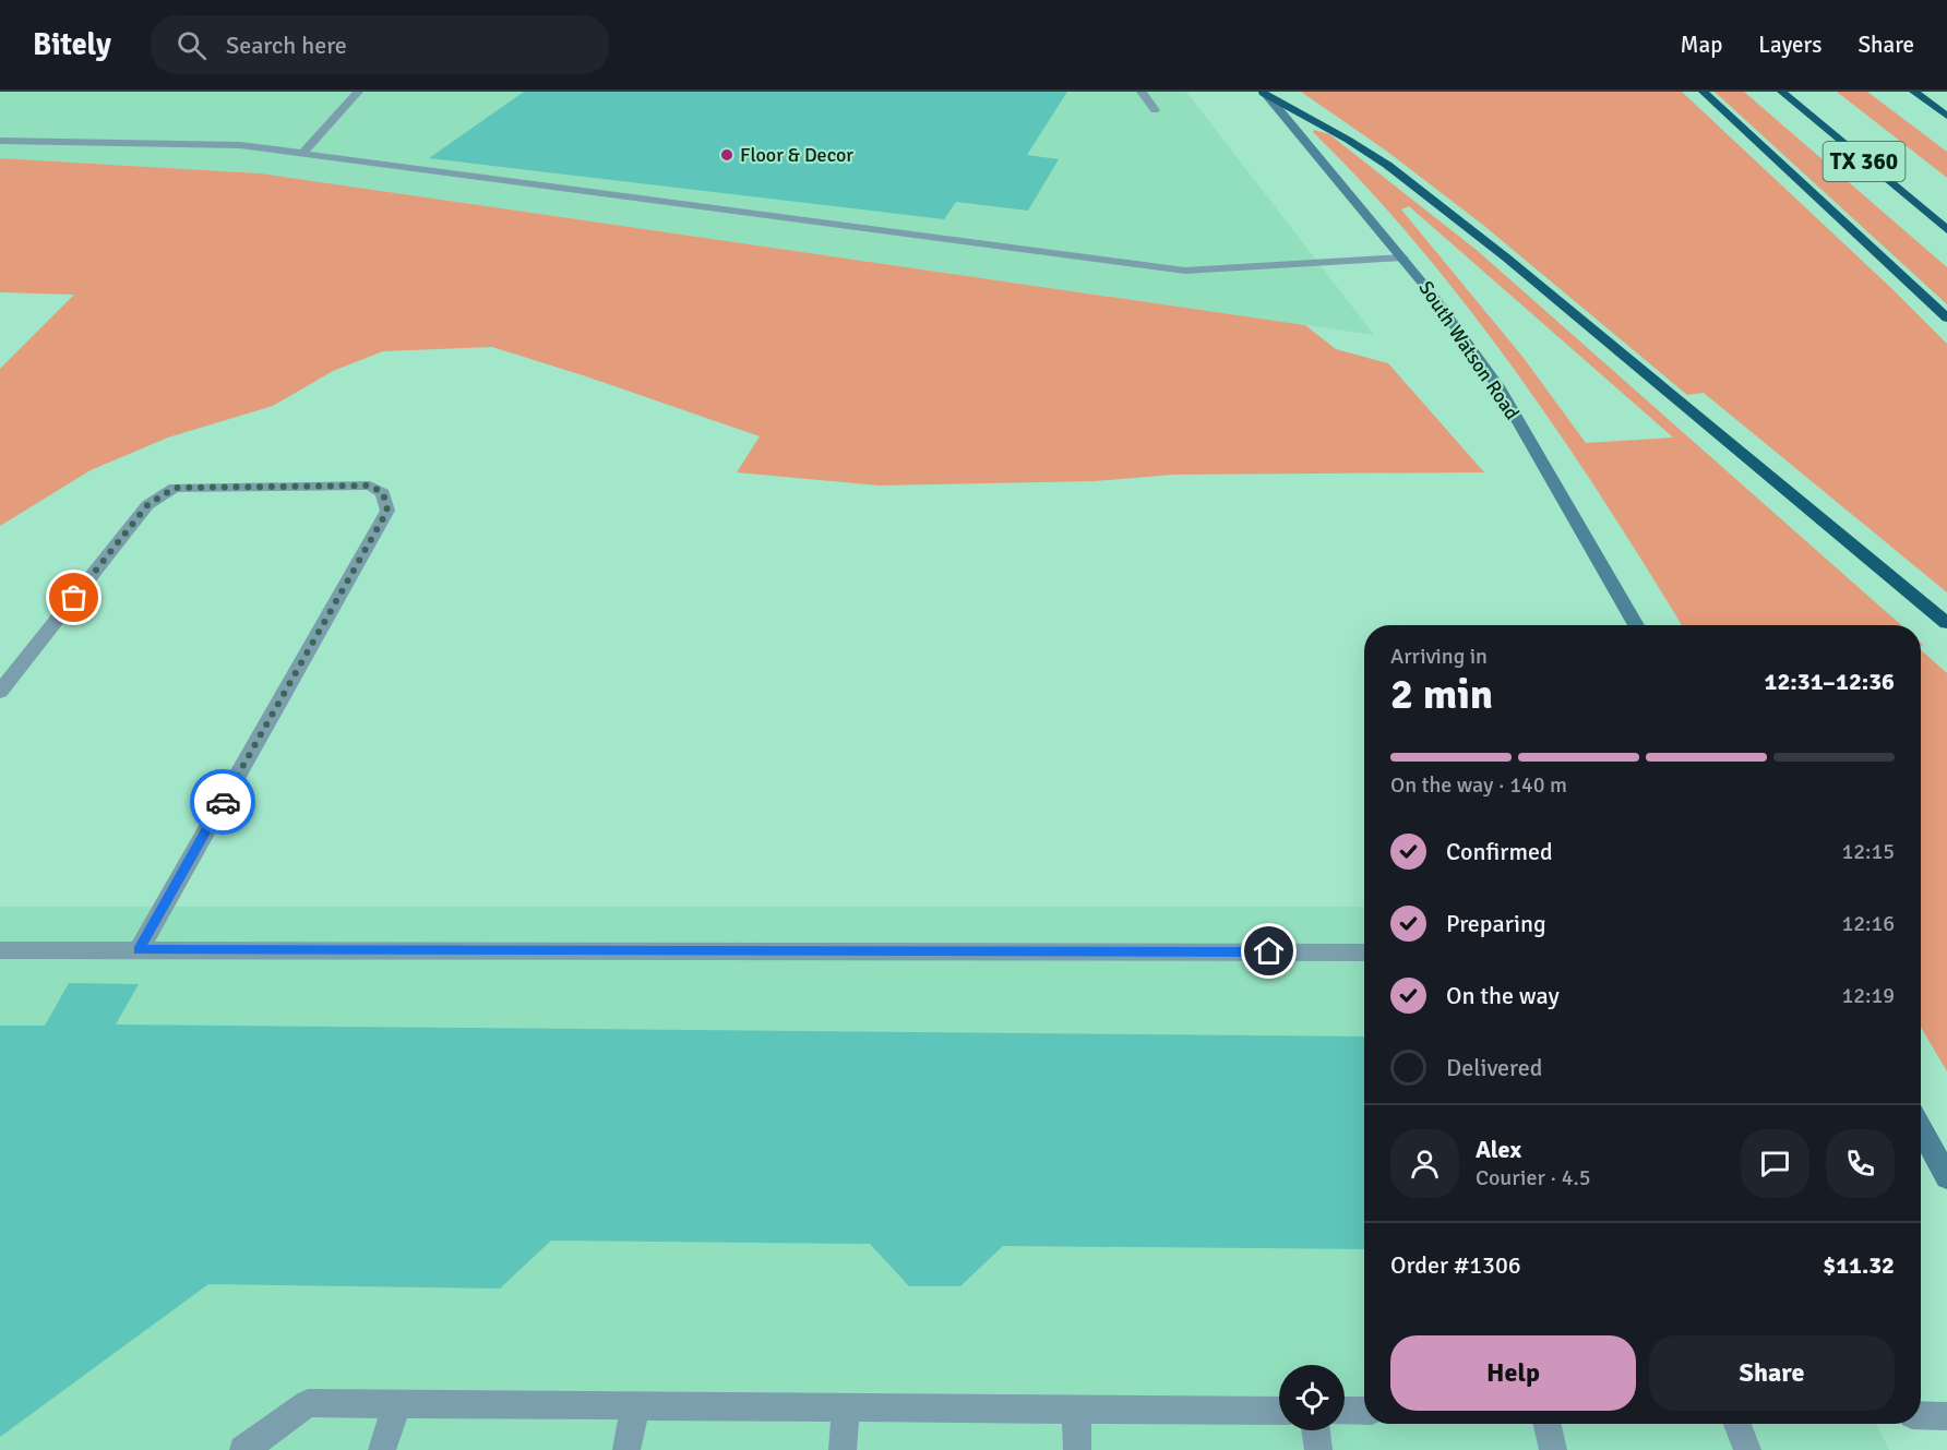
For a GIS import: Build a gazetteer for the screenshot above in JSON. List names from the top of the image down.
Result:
{
  "streets": {
    "highway": ["TX 360"],
    "main road": ["South Watson Road"]
  },
  "places": ["Floor & Decor"],
  "page": {
    "header": "Bitely",
    "search": "Search here",
    "nav": ["Map", "Layers", "Share"],
    "heading": ["2 min", "Arriving in", "12:31–12:36"],
    "panel": [
      "Alex",
      "Courier · 4.5",
      "Order #1306",
      "$11.32"
    ],
    "bar": "On the way · 140 m",
    "list": [
      ["Confirmed", "12:15"],
      ["Preparing", "12:16"],
      ["On the way", "12:19"],
      "Delivered"
    ],
    "buttons": ["Help", "Share"]
  }
}
